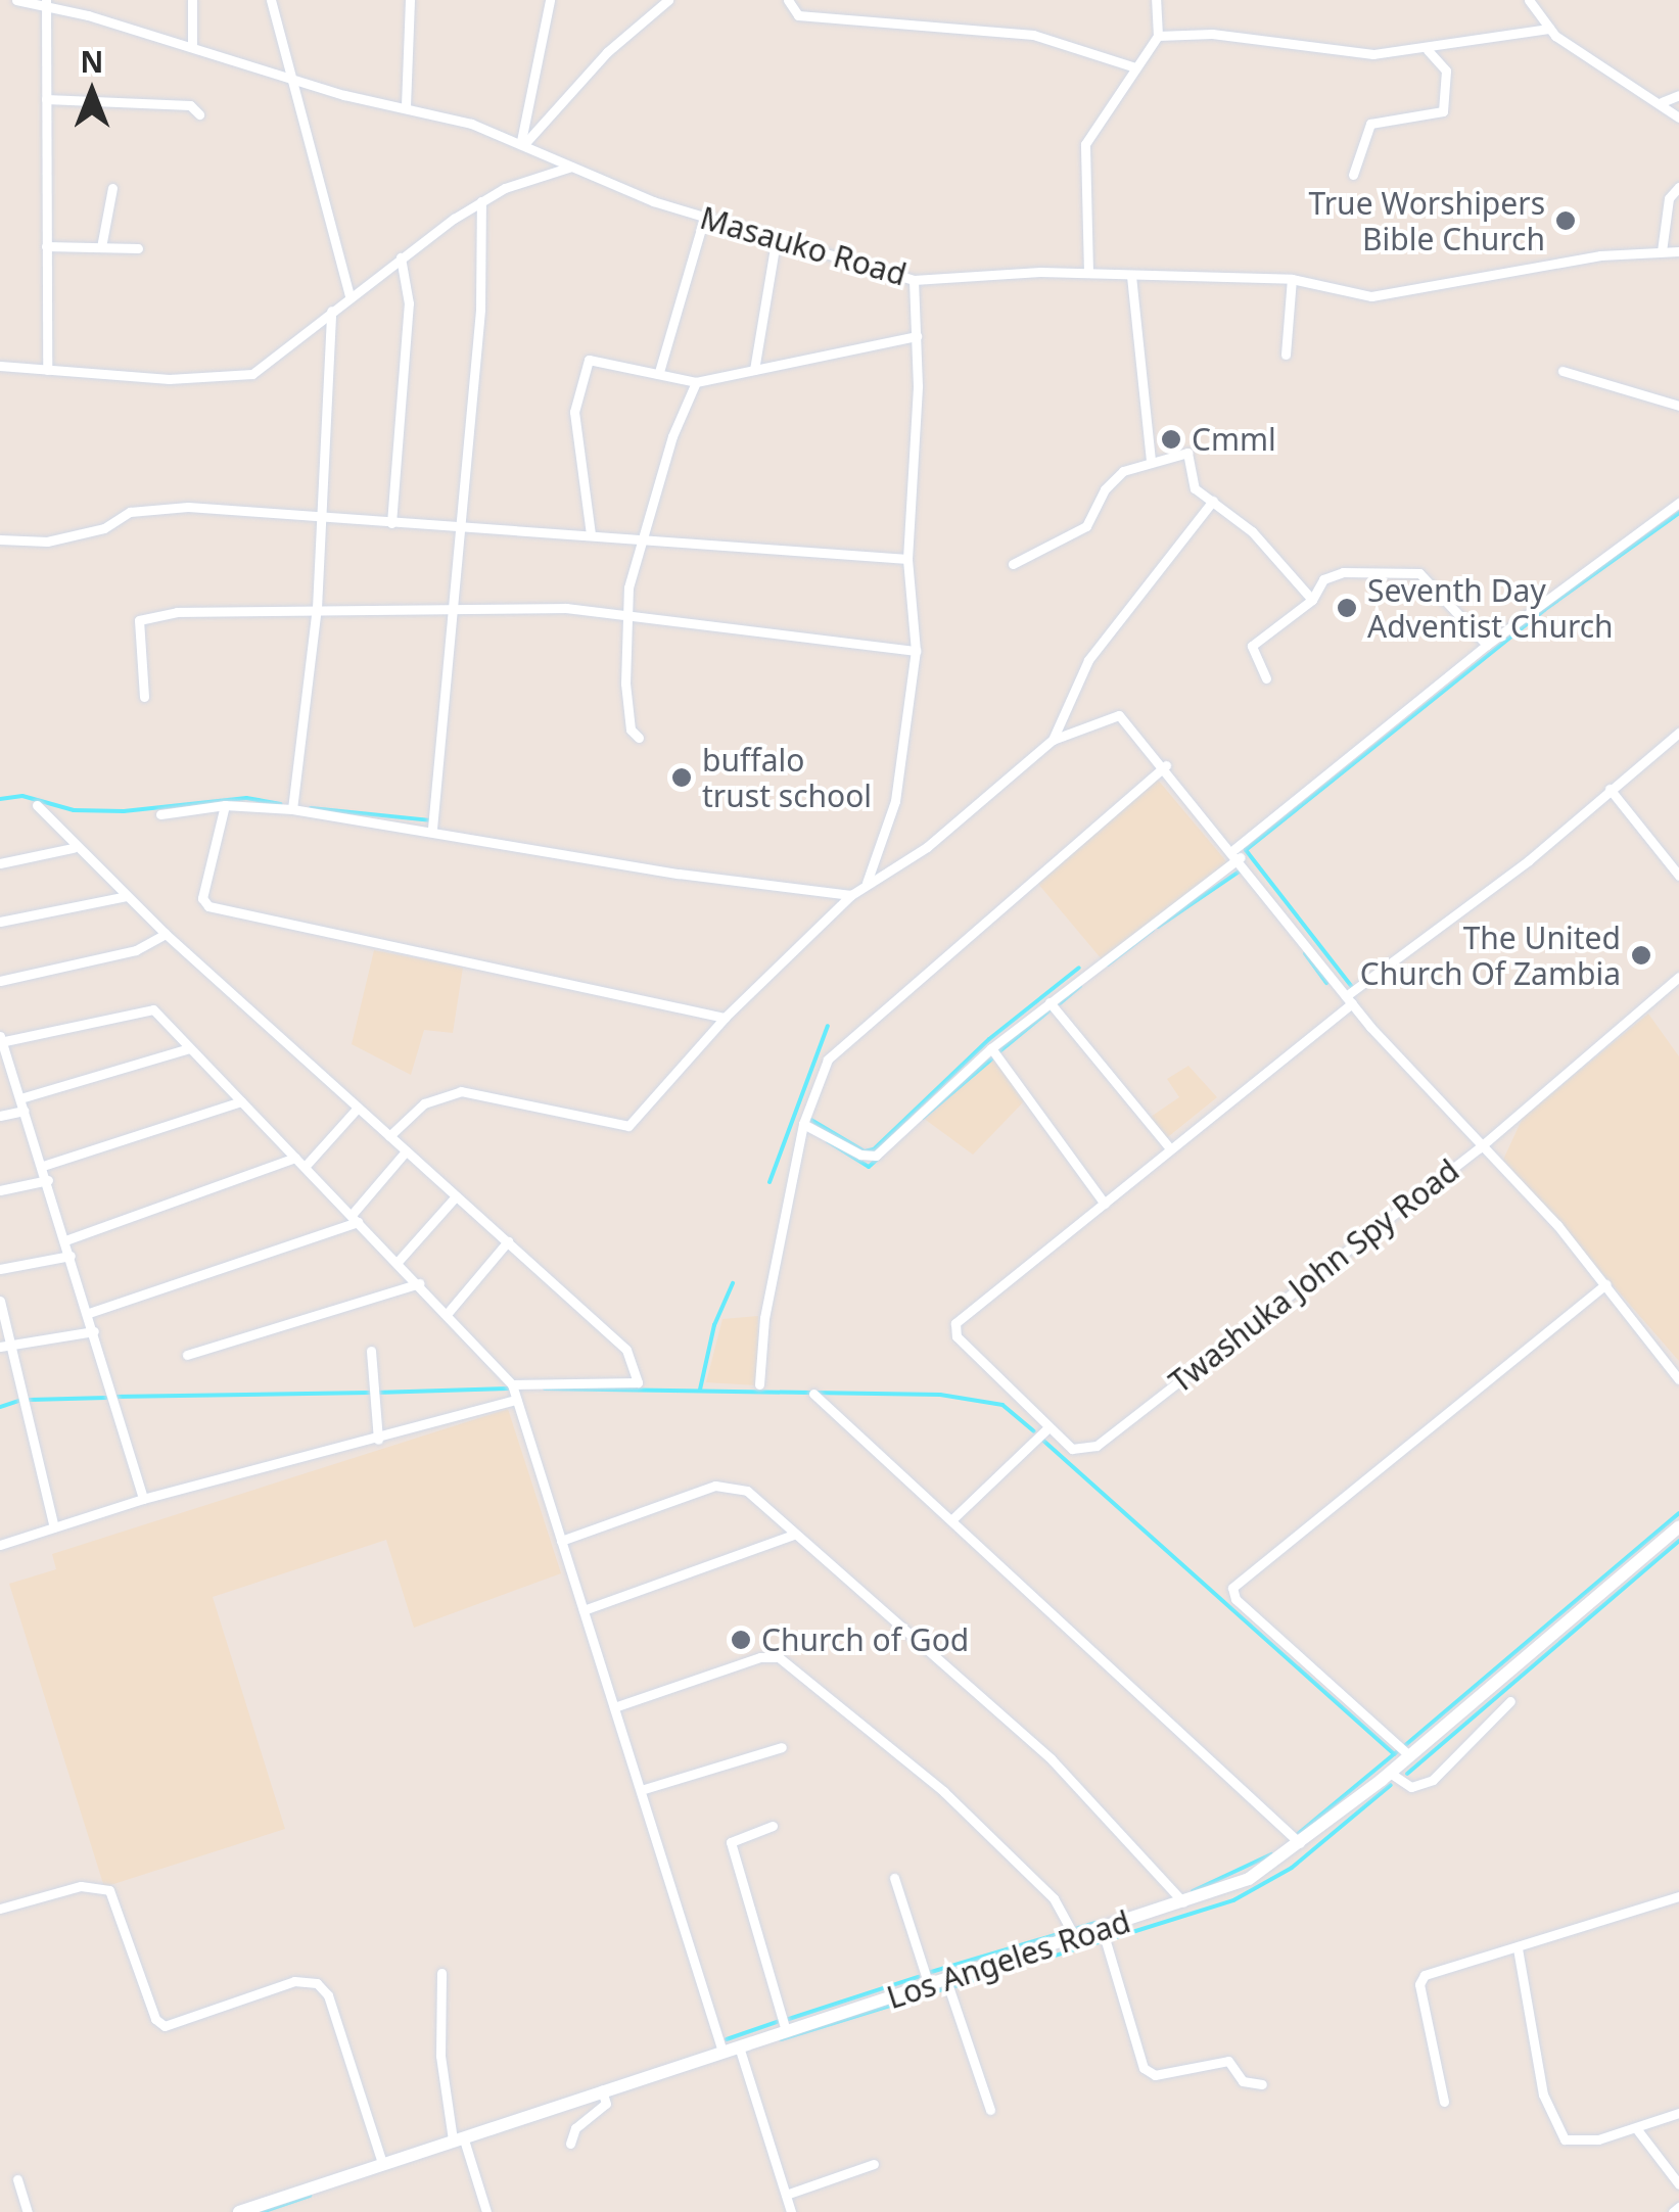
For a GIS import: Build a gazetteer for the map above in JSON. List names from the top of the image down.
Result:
{
  "streets": {
    "main road": ["Los Angeles Road"],
    "street": ["Masauko Road", "Twashuka John Spy Road"]
  },
  "places": [
    "True Worshipers Bible Church",
    "Cmml",
    "Seventh Day Adventist Church",
    "buffalo trust school",
    "The United Church Of Zambia",
    "Church of God"
  ],
  "north": "top"
}
